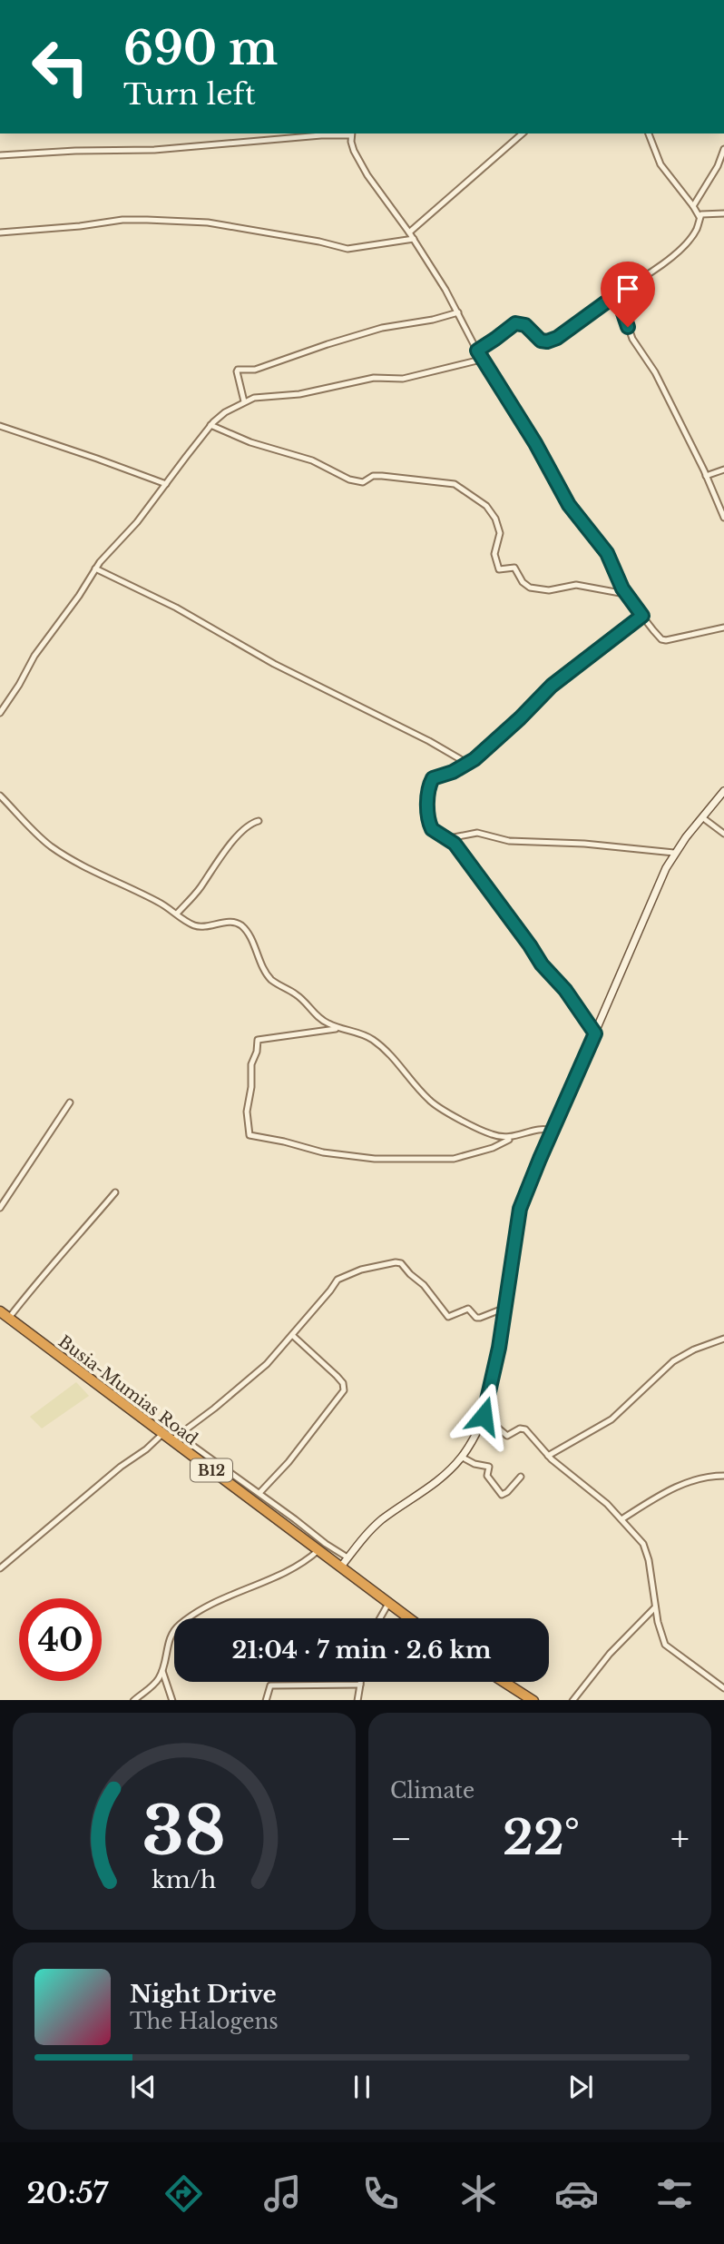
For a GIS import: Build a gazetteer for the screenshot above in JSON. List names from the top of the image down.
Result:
{
  "streets": {
    "highway": ["Busia-Mumias Road", "B12"]
  },
  "page": {
    "turn": ["690 m", "Turn left"],
    "limit": "40",
    "trip": "21:04 · 7 min · 2.6 km",
    "tile": "Climate",
    "heat": ["−", "22°", "+"],
    "song": ["Night Drive", "The Halogens"],
    "tabs": "20:57",
    "gauge": ["38", "km/h"]
  }
}
